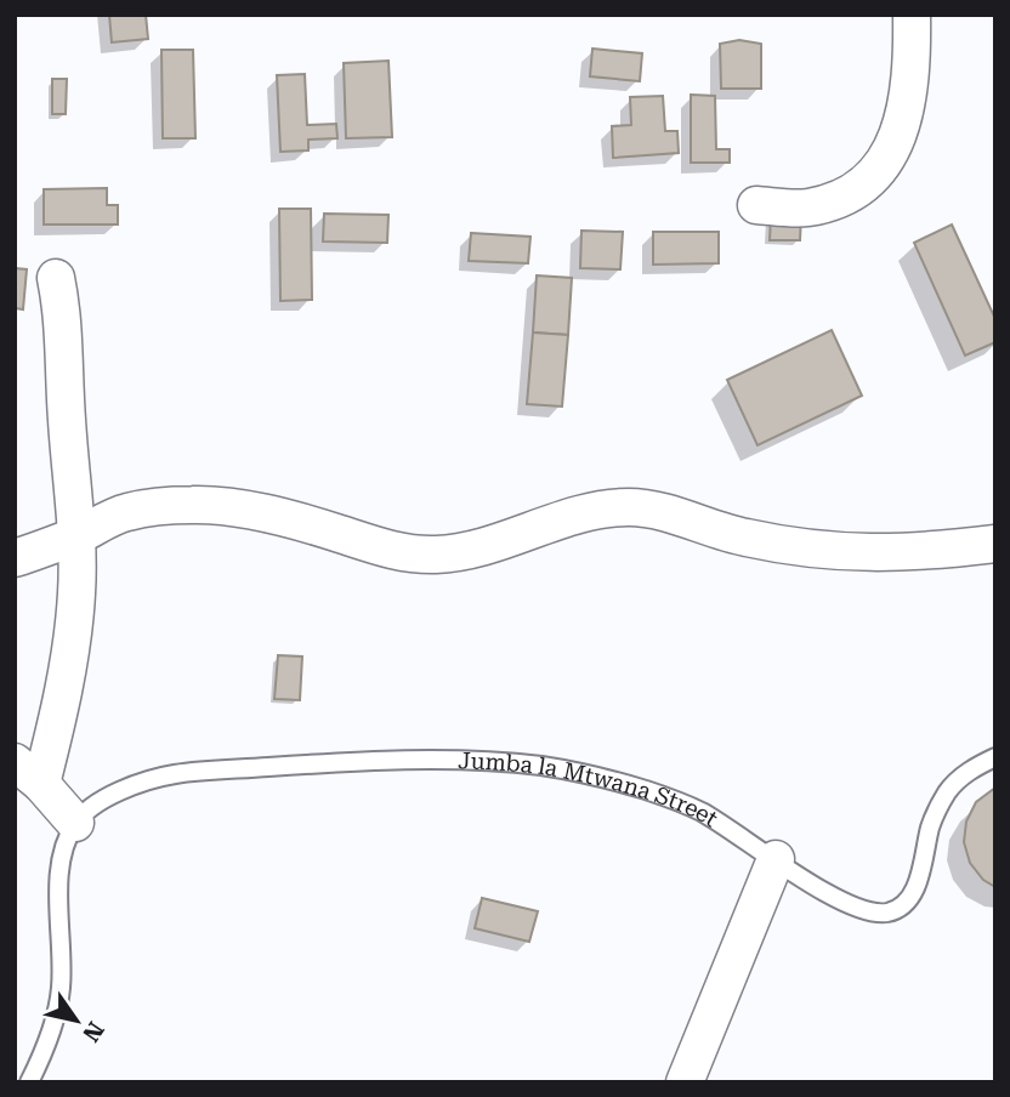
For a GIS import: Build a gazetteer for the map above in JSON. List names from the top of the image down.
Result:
{
  "streets": {
    "lane": ["Jumba la Mtwana Street"]
  },
  "north": "bottom right"
}
